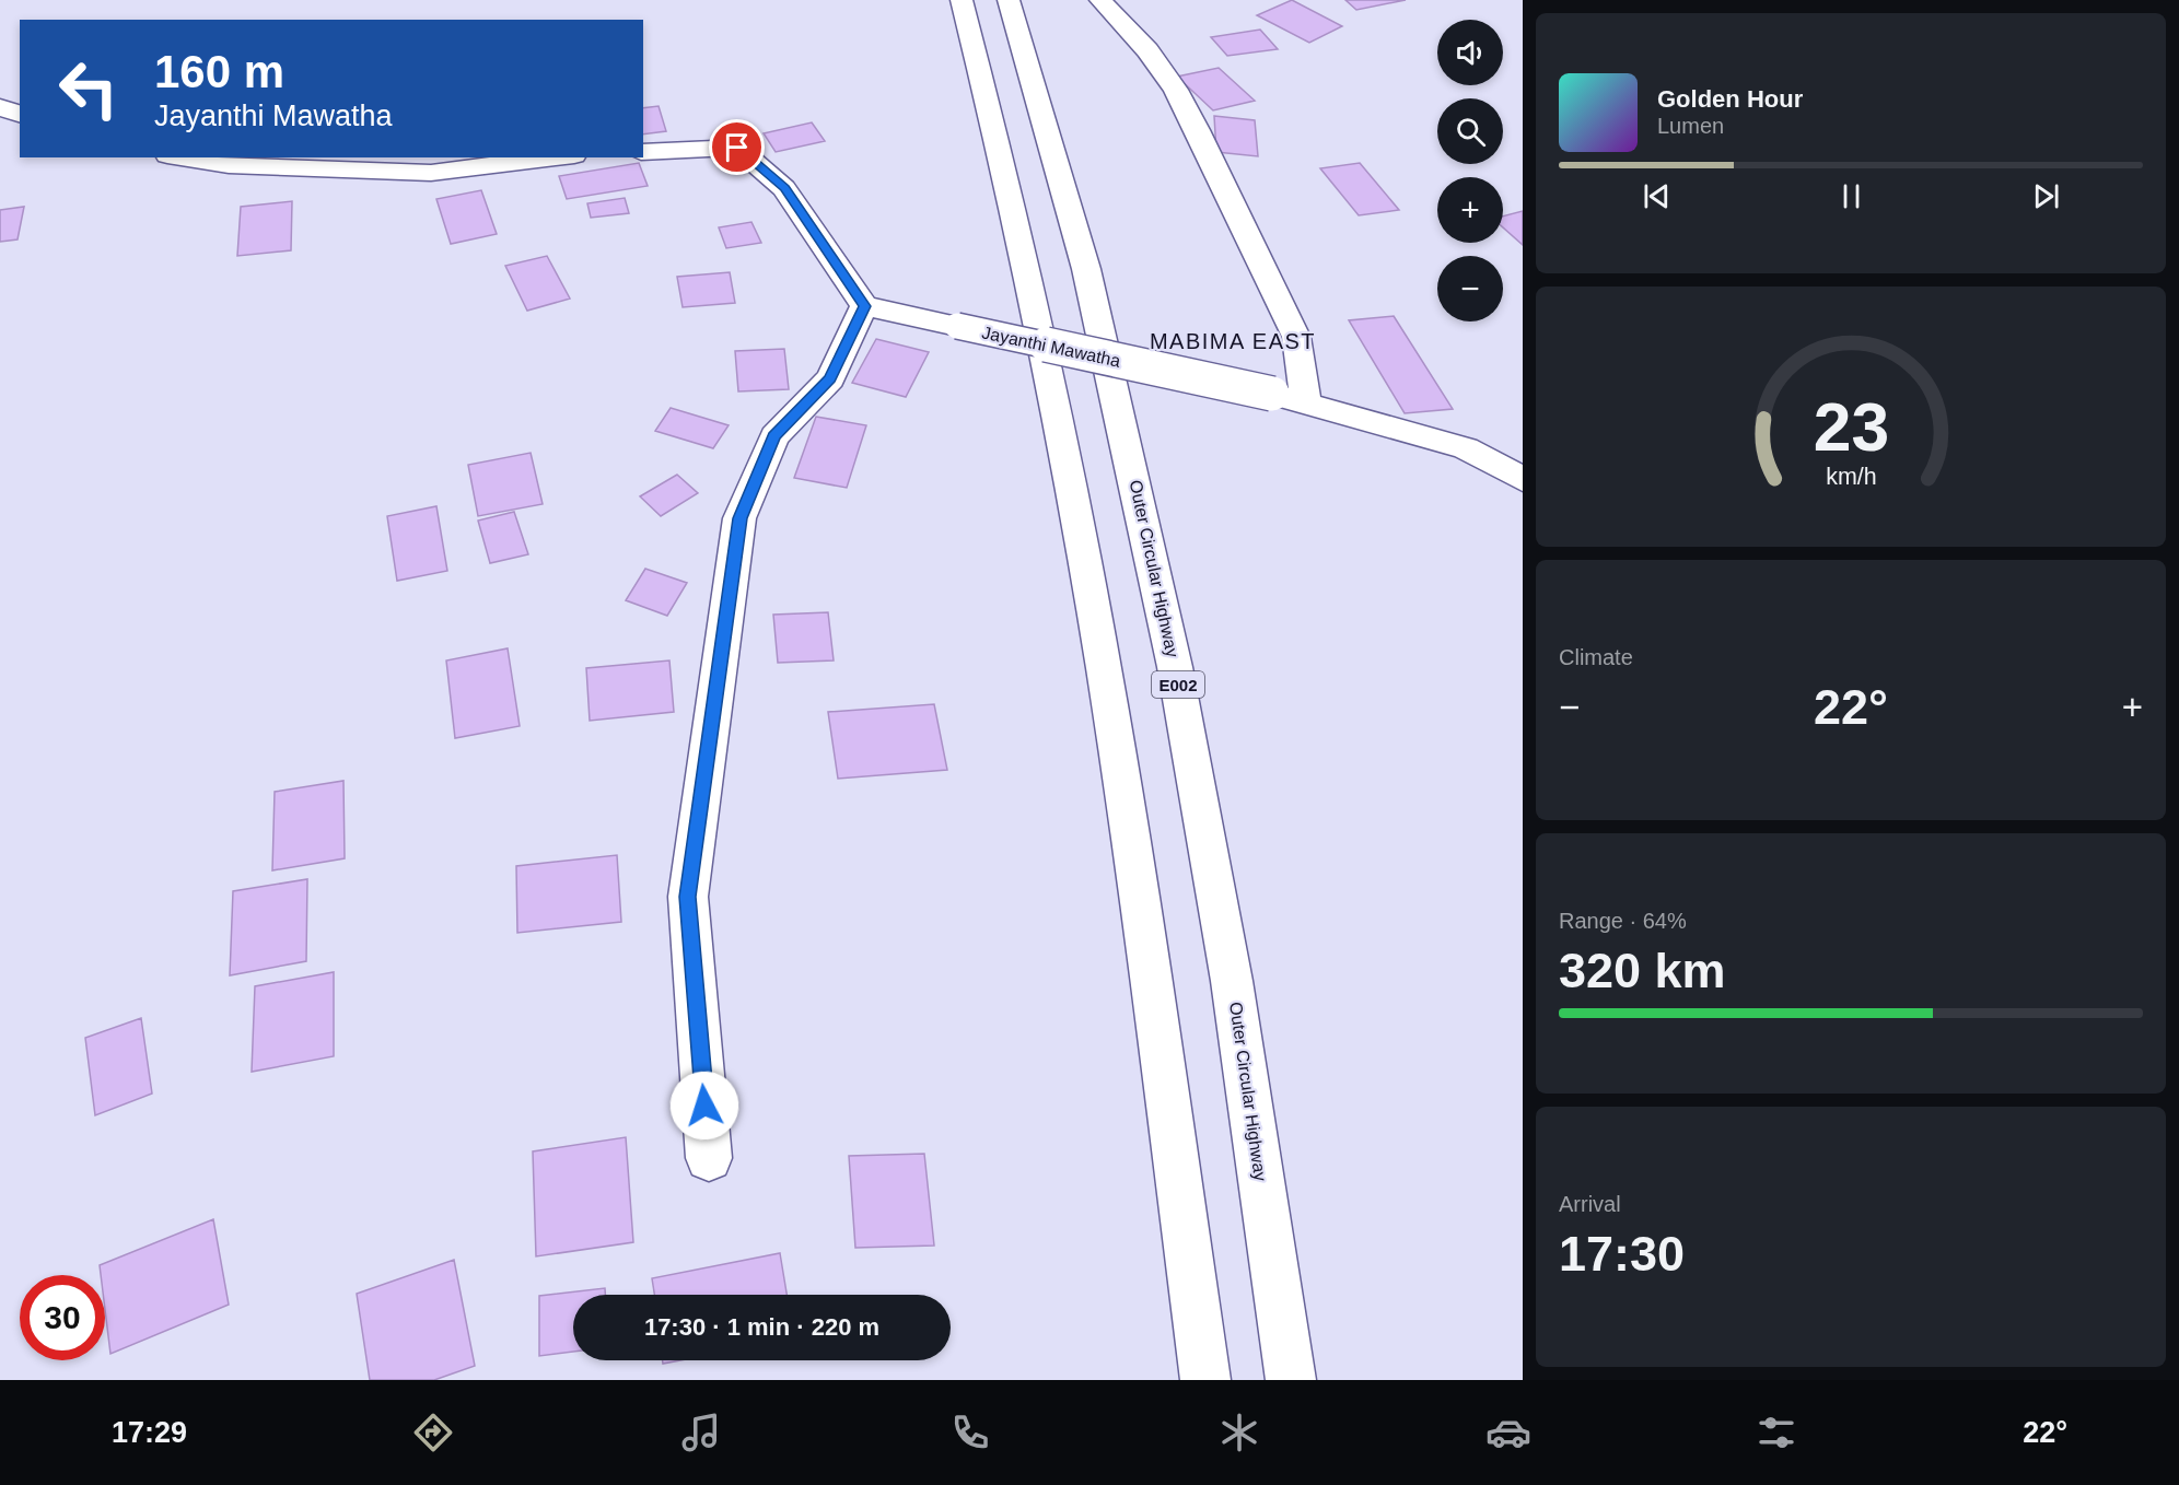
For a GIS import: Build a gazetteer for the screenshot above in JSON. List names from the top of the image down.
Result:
{
  "streets": {
    "main road": ["Jayanthi Mawatha", "Outer Circular Highway", "E002"]
  },
  "districts": ["MABIMA EAST"],
  "page": {
    "map_buttons": ["+", "−"],
    "turn": ["160 m", "Jayanthi Mawatha"],
    "song": ["Golden Hour", "Lumen"],
    "tile": [
      "Climate",
      ["Range · 64%", "320 km"],
      ["Arrival", "17:30"]
    ],
    "heat": ["−", "22°", "+"],
    "limit": "30",
    "trip": "17:30 · 1 min · 220 m",
    "tabs": ["17:29", "22°"],
    "gauge": ["23", "km/h"]
  }
}
